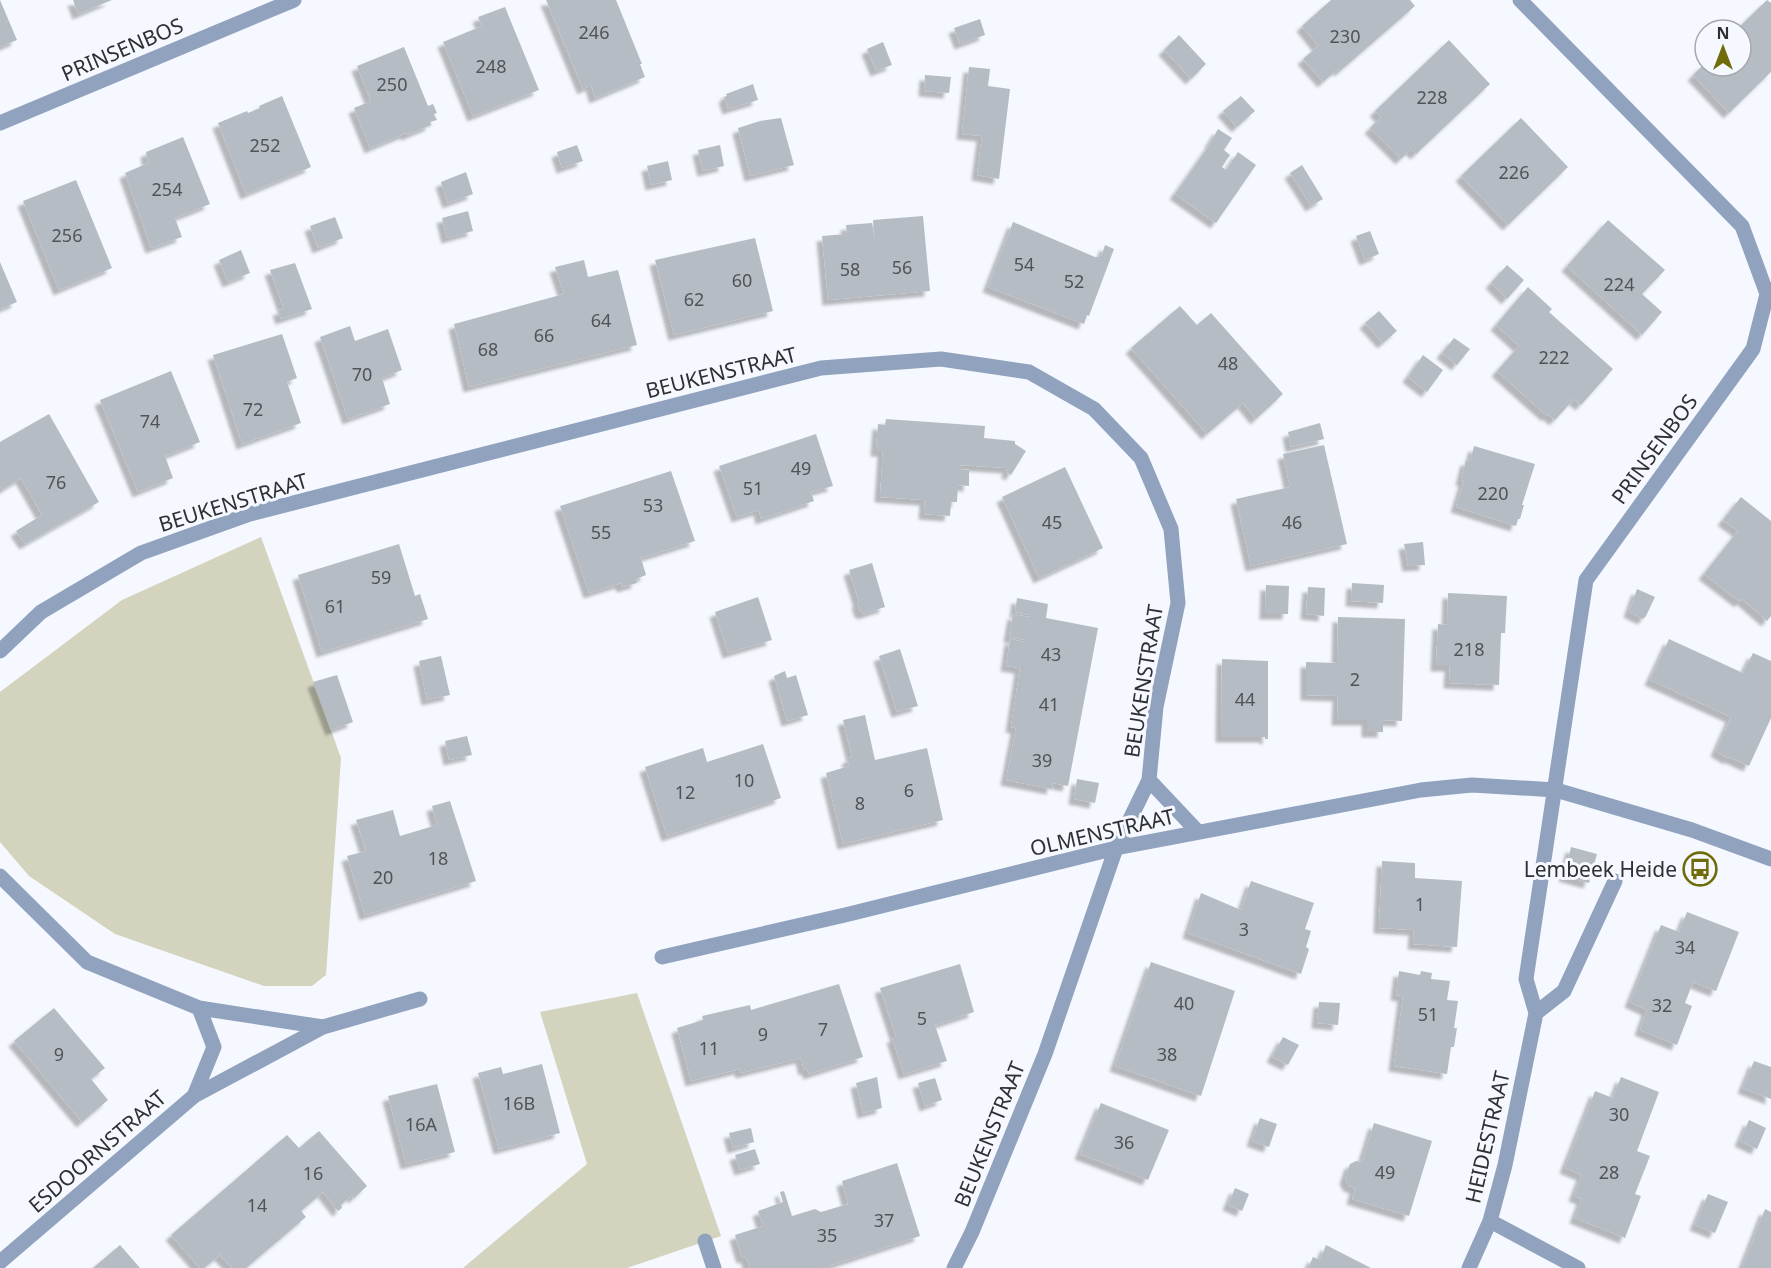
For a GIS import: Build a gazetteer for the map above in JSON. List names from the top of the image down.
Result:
{
  "streets": {
    "street": [
      "PRINSENBOS",
      "BEUKENSTRAAT",
      "OLMENSTRAAT",
      "HEIDESTRAAT",
      "ESDOORNSTRAAT"
    ]
  },
  "crossings": [
    ["PRINSENBOS", "OLMENSTRAAT"],
    ["PRINSENBOS", "HEIDESTRAAT"],
    ["BEUKENSTRAAT", "OLMENSTRAAT"],
    ["OLMENSTRAAT", "HEIDESTRAAT"]
  ],
  "places": {
    "bus stop": ["Lembeek Heide"]
  },
  "house_numbers": [
    "246",
    "230",
    "248",
    "250",
    "228",
    "252",
    "226",
    "254",
    "256",
    "54",
    "56",
    "58",
    "60",
    "52",
    "224",
    "62",
    "64",
    "66",
    "68",
    "222",
    "48",
    "70",
    "72",
    "74",
    "49",
    "76",
    "51",
    "220",
    "53",
    "45",
    "46",
    "55",
    "59",
    "61",
    "218",
    "43",
    "2",
    "44",
    "41",
    "39",
    "10",
    "6",
    "12",
    "8",
    "18",
    "20",
    "1",
    "3",
    "34",
    "40",
    "32",
    "51",
    "5",
    "7",
    "9",
    "11",
    "9",
    "38",
    "16B",
    "30",
    "16A",
    "36",
    "49",
    "28",
    "16",
    "14",
    "37",
    "35"
  ],
  "north": "top"
}
